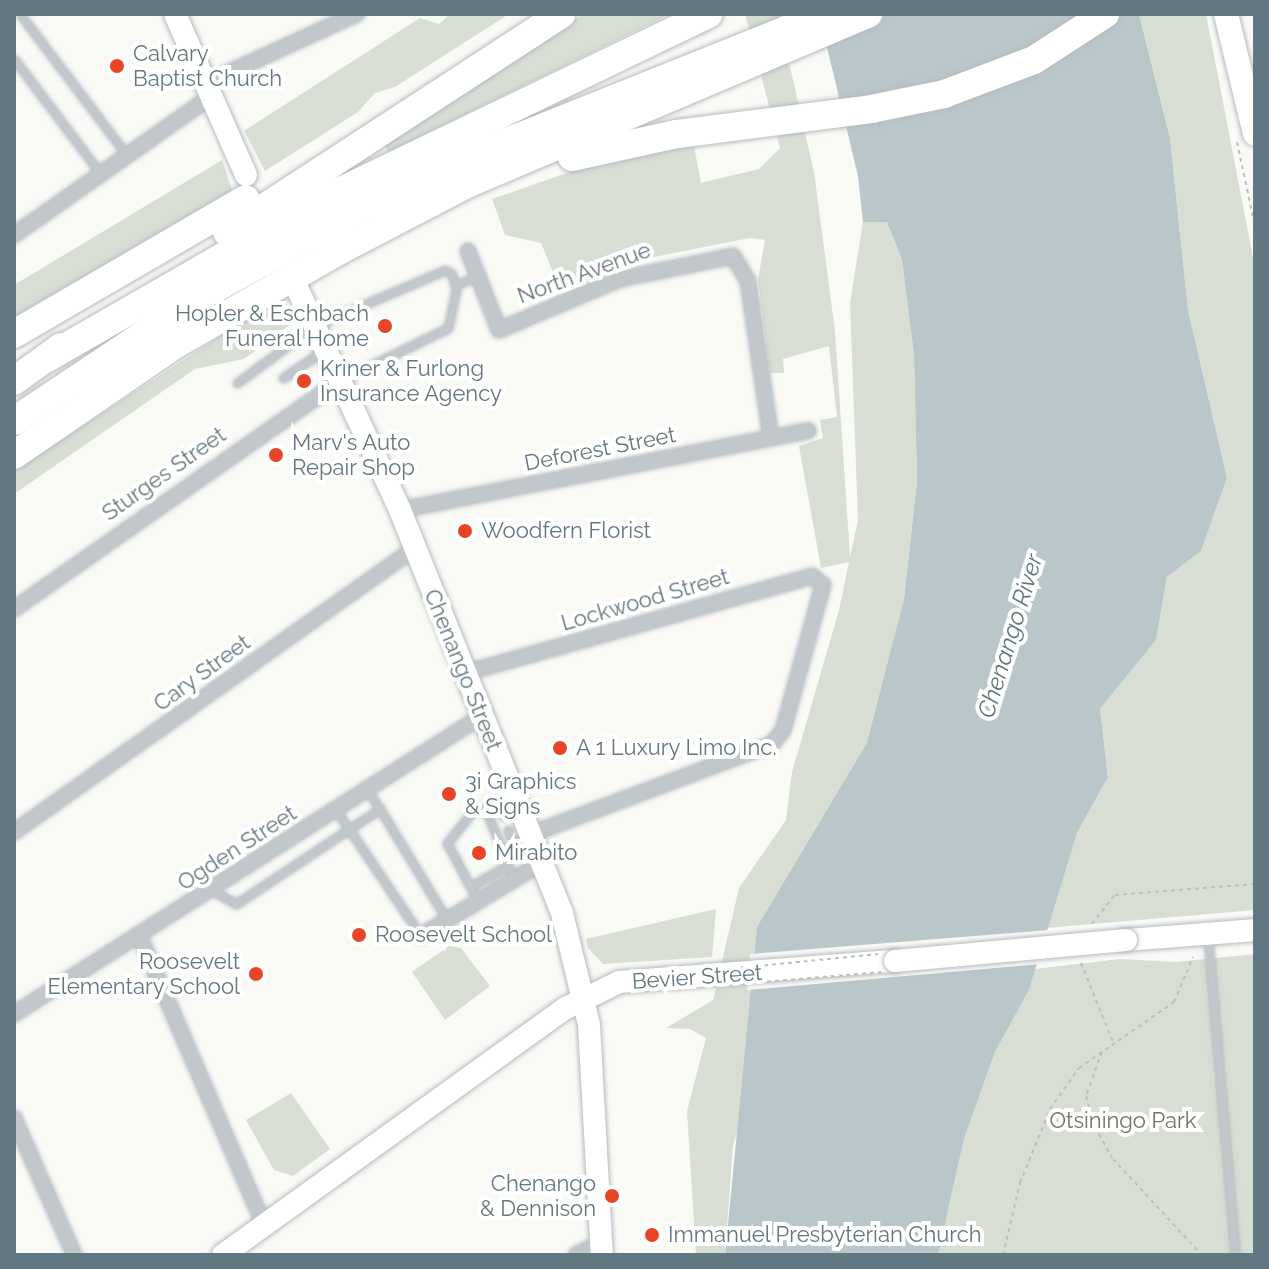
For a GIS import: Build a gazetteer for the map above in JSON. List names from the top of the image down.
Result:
{
  "streets": {
    "street": [
      "North Avenue",
      "Deforest Street",
      "Sturges Street",
      "Lockwood Street",
      "Chenango Street",
      "Cary Street",
      "Ogden Street",
      "Bevier Street"
    ]
  },
  "crossings": [
    ["North Avenue", "Deforest Street"],
    ["Deforest Street", "Chenango Street"],
    ["Sturges Street", "Chenango Street"],
    ["Lockwood Street", "Chenango Street"],
    ["Chenango Street", "Cary Street"],
    ["Chenango Street", "Ogden Street"],
    ["Chenango Street", "Bevier Street"]
  ],
  "water": ["Chenango River"],
  "parks": ["Otsiningo Park"],
  "places": [
    "Calvary Baptist Church",
    "Hopler & Eschbach Funeral Home",
    "Kriner & Furlong Insurance Agency",
    "Marv's Auto Repair Shop",
    "Woodfern Florist",
    "A 1 Luxury Limo Inc.",
    "3i Graphics & Signs",
    "Mirabito",
    "Roosevelt School",
    "Roosevelt Elementary School",
    "Chenango & Dennison",
    "Immanuel Presbyterian Church"
  ]
}
